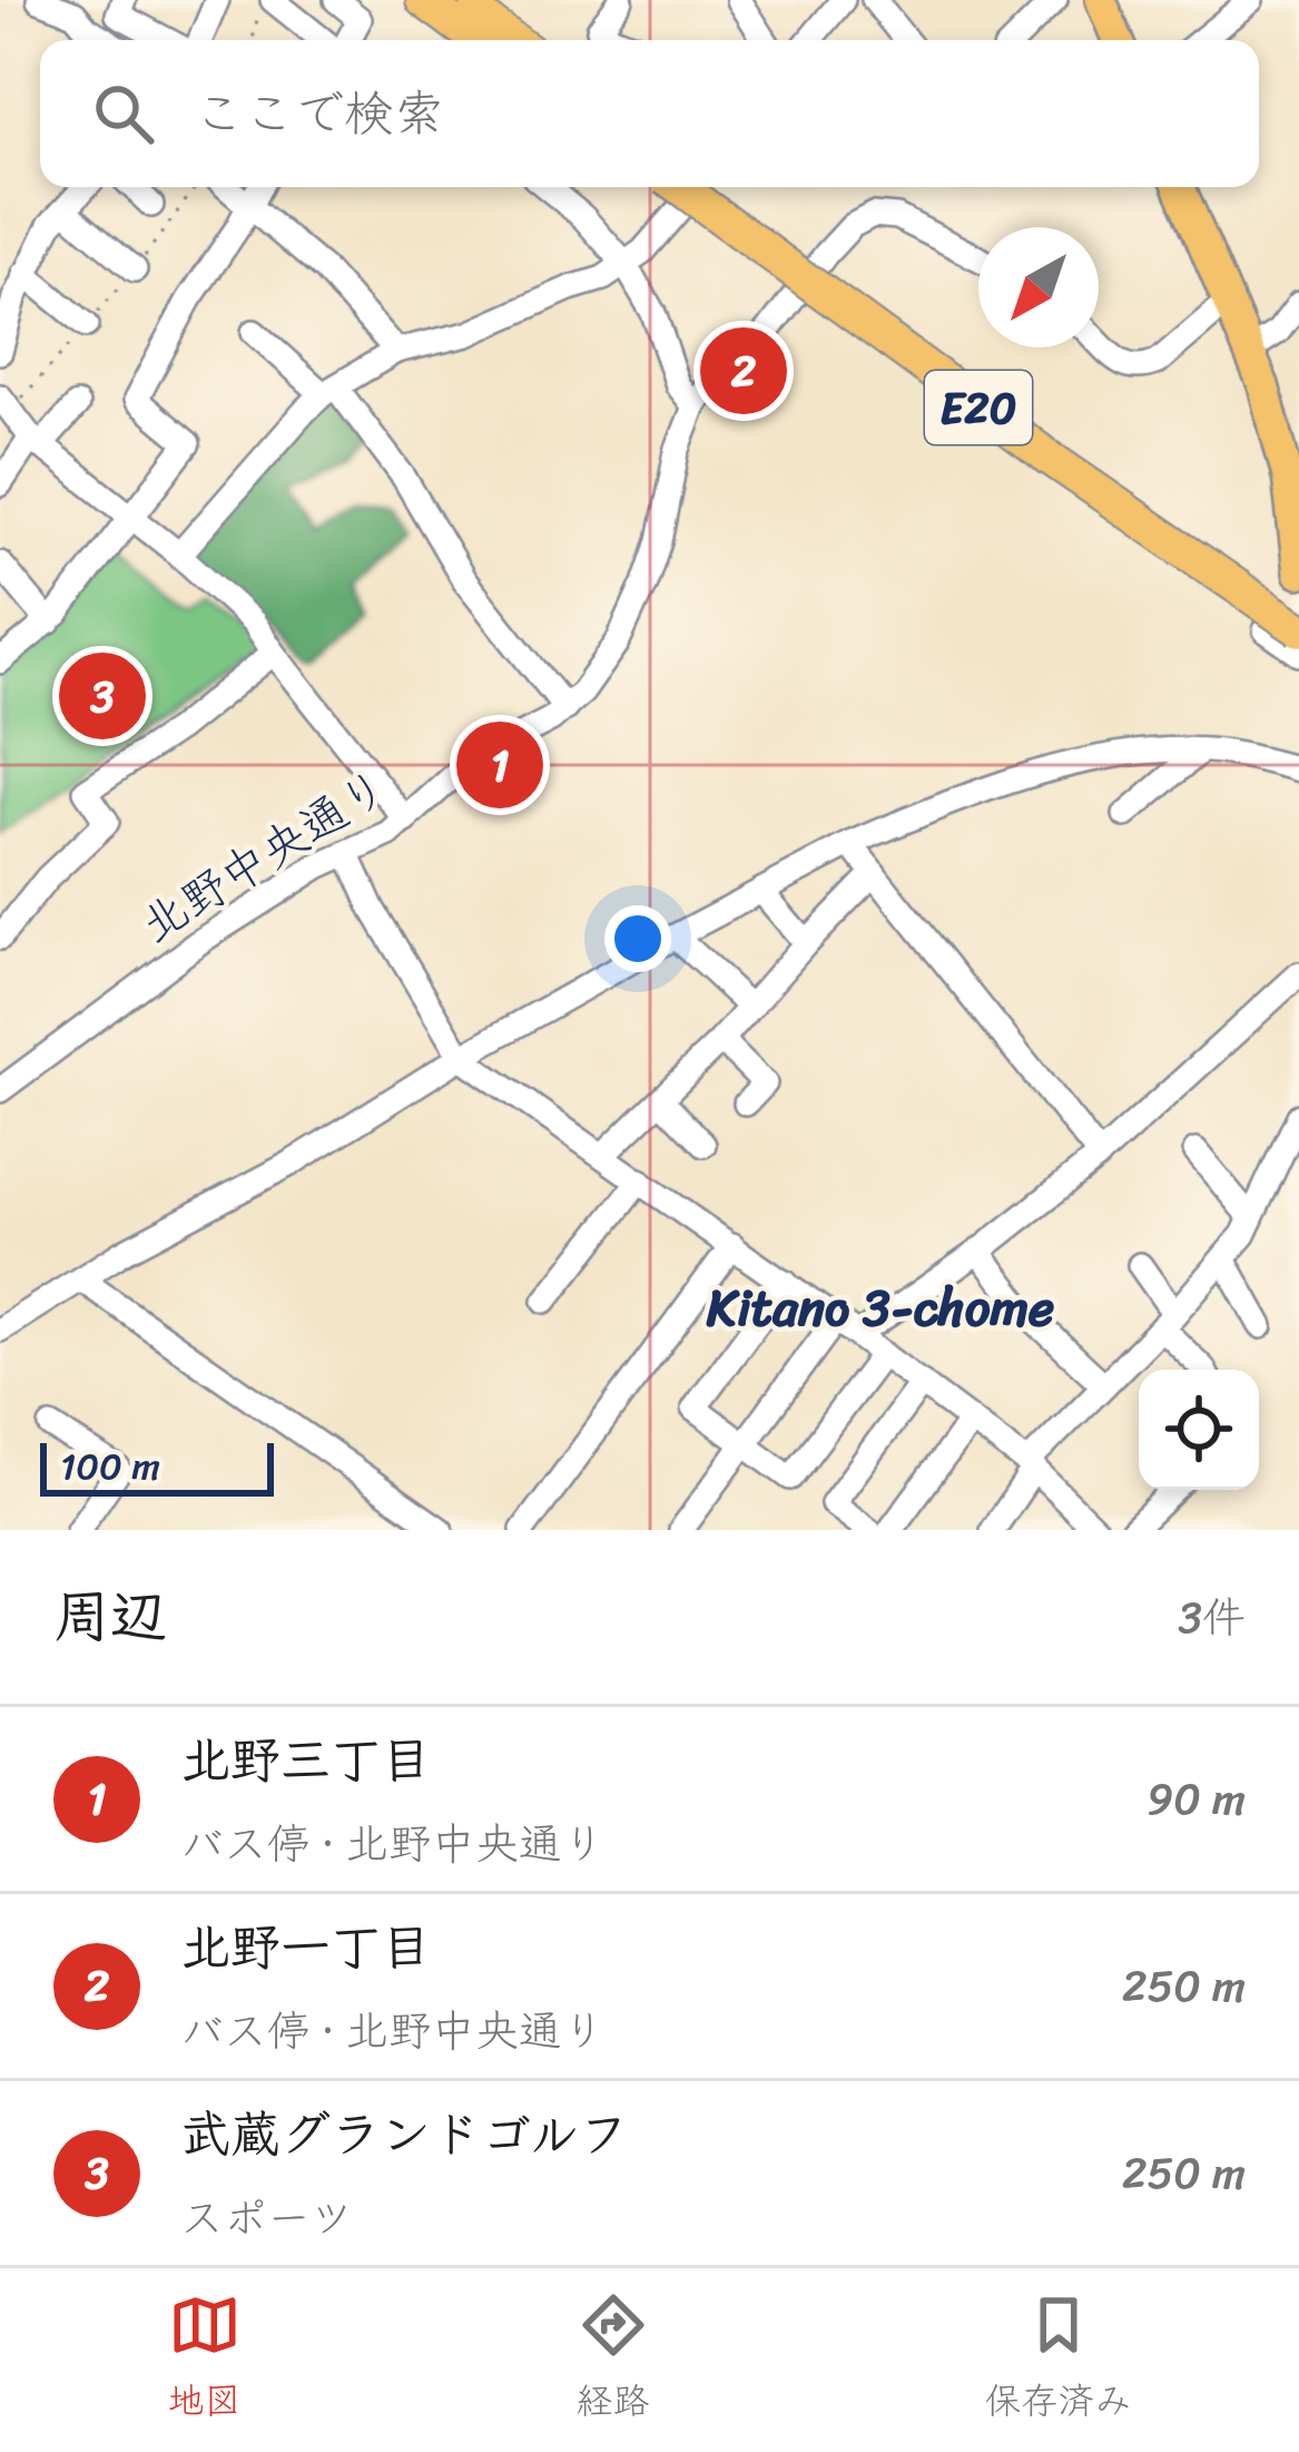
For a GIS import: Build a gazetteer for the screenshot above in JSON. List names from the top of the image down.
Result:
{
  "streets": {
    "highway": ["E20"],
    "street": ["北野中央通り"]
  },
  "districts": ["Kitano 3-chome"],
  "scale_bar": "100 m",
  "north": "bottom left",
  "page": {
    "search": "ここで検索",
    "pins": ["2", "3", "1"],
    "scale": "100 m",
    "heading": ["周辺", "3件"],
    "list": [
      {
        "mark": "1",
        "name": "北野三丁目",
        "note": "バス停 · 北野中央通り",
        "value": "90 m"
      },
      {
        "mark": "2",
        "name": "北野一丁目",
        "note": "バス停 · 北野中央通り",
        "value": "250 m"
      },
      {
        "mark": "3",
        "name": "武蔵グランドゴルフ",
        "note": "スポーツ",
        "value": "250 m"
      }
    ],
    "nav": ["地図", "経路", "保存済み"]
  }
}
